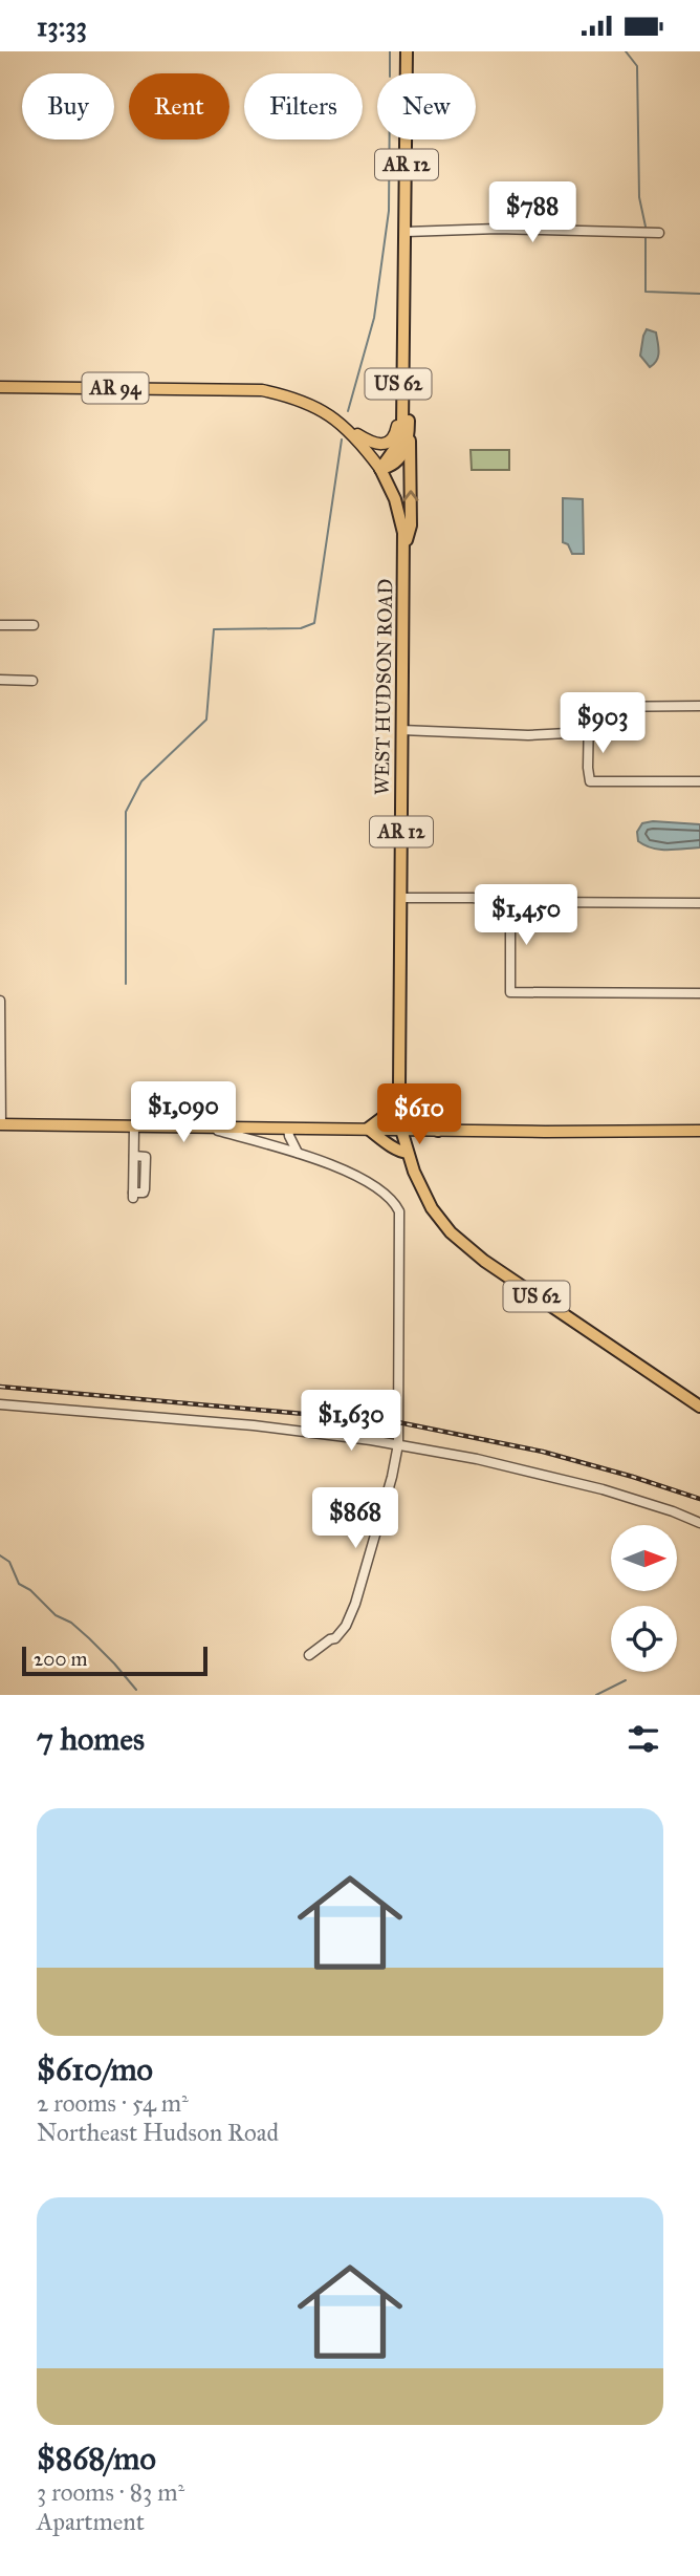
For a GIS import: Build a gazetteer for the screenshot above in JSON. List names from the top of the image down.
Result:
{
  "streets": {
    "highway": ["AR 12", "US 62", "WEST HUDSON ROAD"],
    "main road": ["AR 94"]
  },
  "crossings": [
    ["AR 12", "US 62"],
    ["AR 12", "WEST HUDSON ROAD"],
    ["US 62", "AR 94"],
    ["US 62", "WEST HUDSON ROAD"],
    ["AR 94", "WEST HUDSON ROAD"]
  ],
  "scale_bar": "200 m",
  "north": "right",
  "page": {
    "status": "13:33",
    "chip": [
      "Buy",
      "Rent",
      "Filters",
      "New"
    ],
    "price": [
      "$788",
      "$903",
      "$1,450",
      "$1,090",
      "$610",
      "$1,630",
      "$868"
    ],
    "scale": "200 m",
    "heading": "7 homes",
    "list": [
      {
        "name": "$610/mo",
        "note": "2 rooms · 54 m² · Northeast Hudson Road"
      },
      {
        "name": "$868/mo",
        "note": "3 rooms · 83 m² · Apartment"
      }
    ]
  }
}
